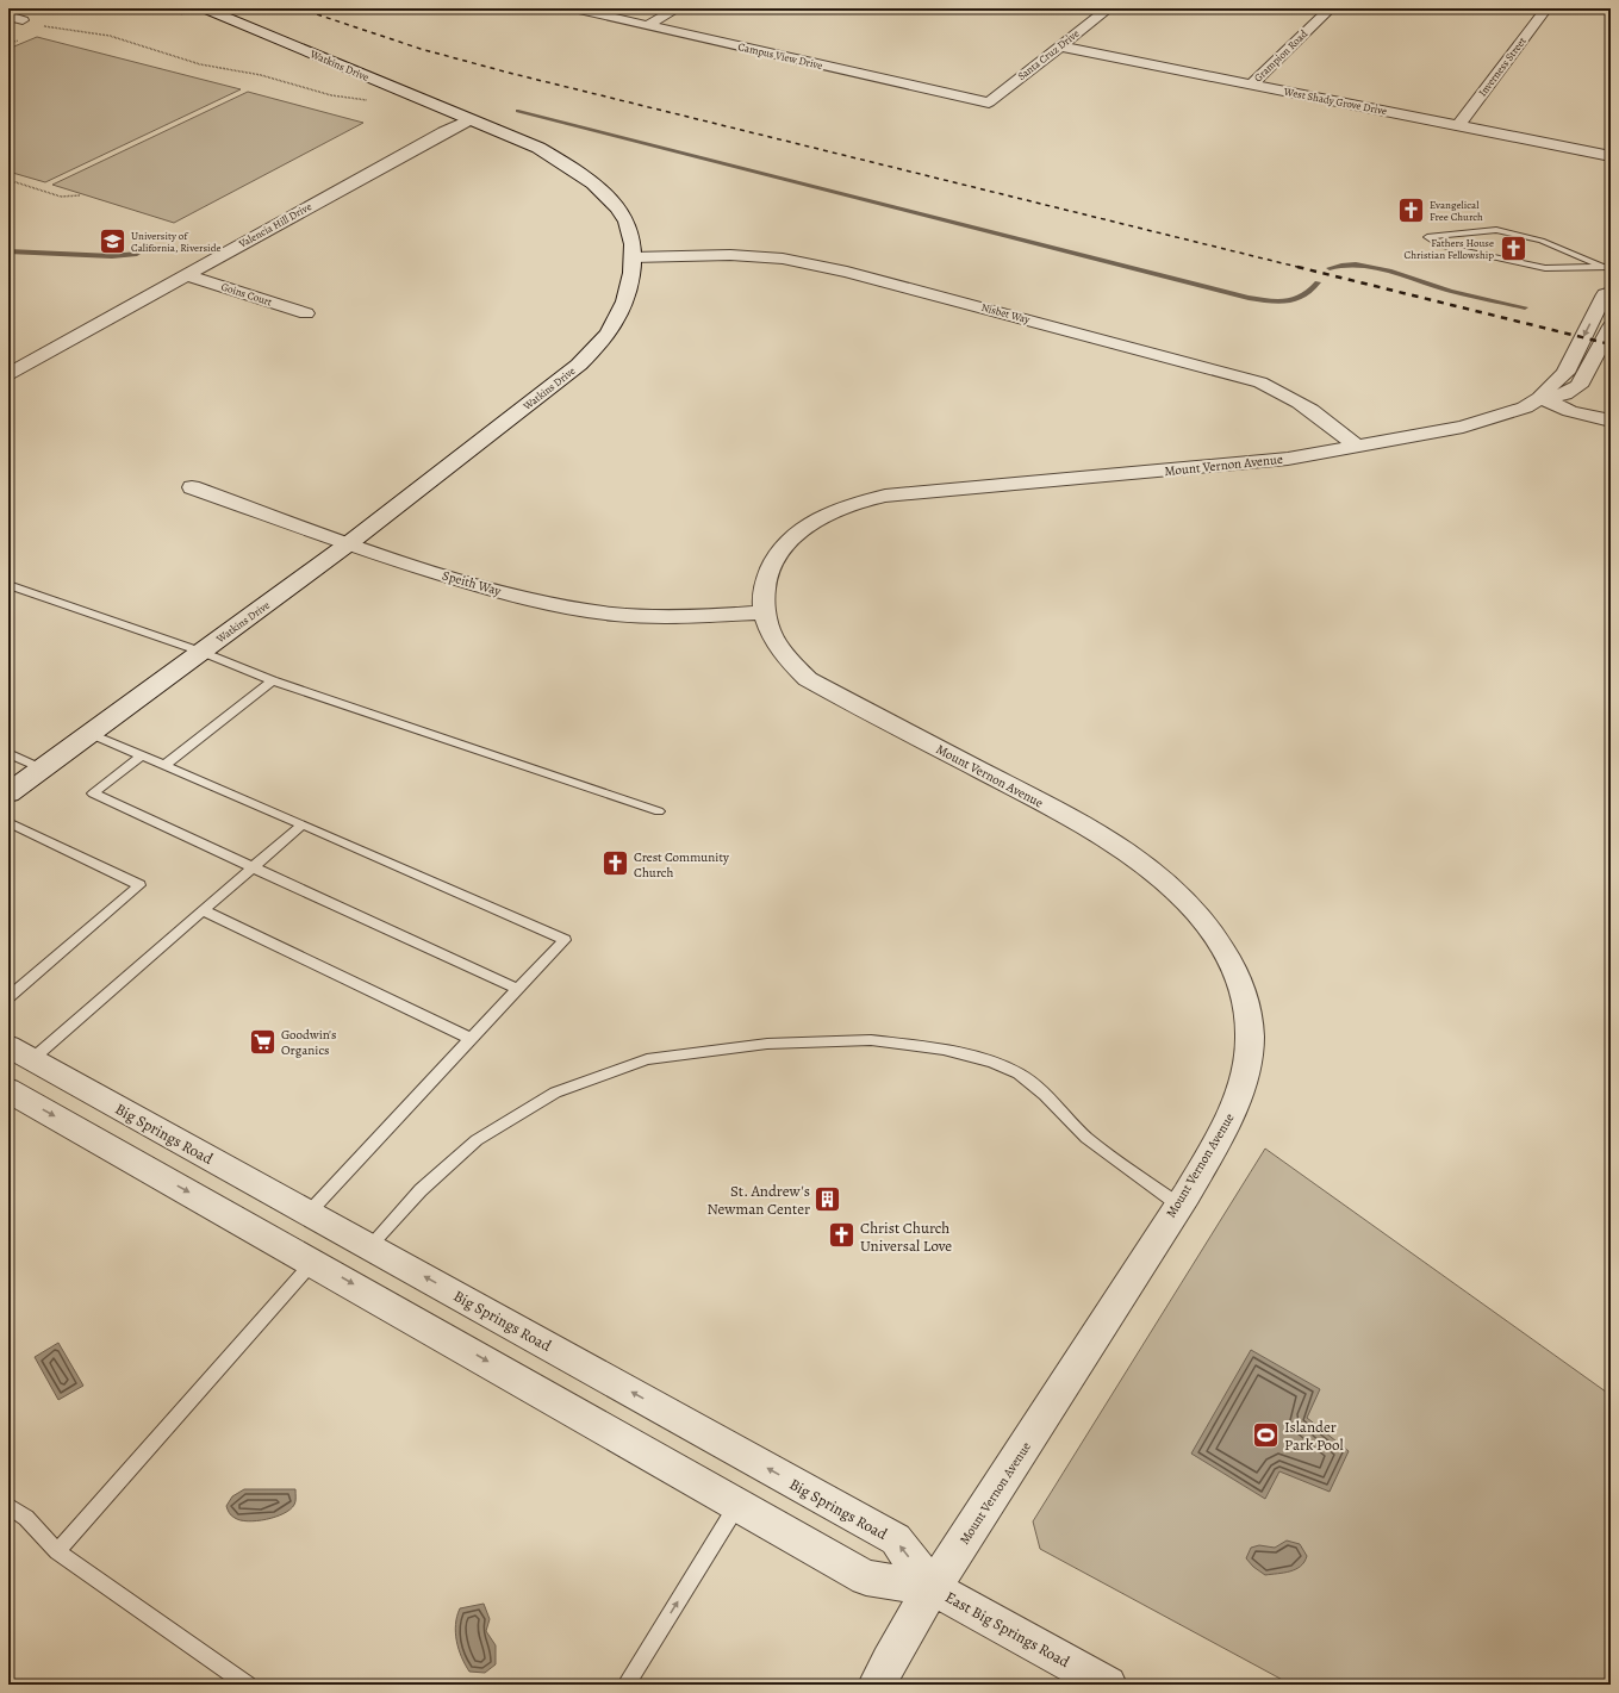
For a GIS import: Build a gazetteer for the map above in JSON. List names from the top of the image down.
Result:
{
  "streets": {
    "main road": ["Watkins Drive"],
    "street": [
      "Santa Cruz Drive",
      "Campus View Drive",
      "Grampion Road",
      "Inverness Street",
      "West Shady Grove Drive",
      "Valencia Hill Drive",
      "Goins Court",
      "Nisbet Way",
      "Mount Vernon Avenue",
      "Speith Way",
      "Big Springs Road",
      "East Big Springs Road"
    ]
  },
  "crossings": [
    ["Santa Cruz Drive", "Campus View Drive"],
    ["Santa Cruz Drive", "West Shady Grove Drive"],
    ["Grampion Road", "West Shady Grove Drive"],
    ["Watkins Drive", "Valencia Hill Drive"],
    ["Watkins Drive", "Nisbet Way"],
    ["Watkins Drive", "Speith Way"],
    ["Inverness Street", "West Shady Grove Drive"],
    ["Valencia Hill Drive", "Goins Court"],
    ["Nisbet Way", "Mount Vernon Avenue"],
    ["Mount Vernon Avenue", "Speith Way"],
    ["Mount Vernon Avenue", "Big Springs Road"],
    ["Mount Vernon Avenue", "East Big Springs Road"],
    ["Big Springs Road", "East Big Springs Road"]
  ],
  "places": {
    "church": [
      "Evangelical Free Church",
      "Fathers House Christian Fellowship",
      "Crest Community Church",
      "Christ Church Universal Love"
    ],
    "school or university": ["University of California, Riverside"],
    "supermarket": ["Goodwin's Organics"],
    "building": ["St. Andrew's Newman Center"],
    "sports": ["Islander Park Pool"]
  }
}
